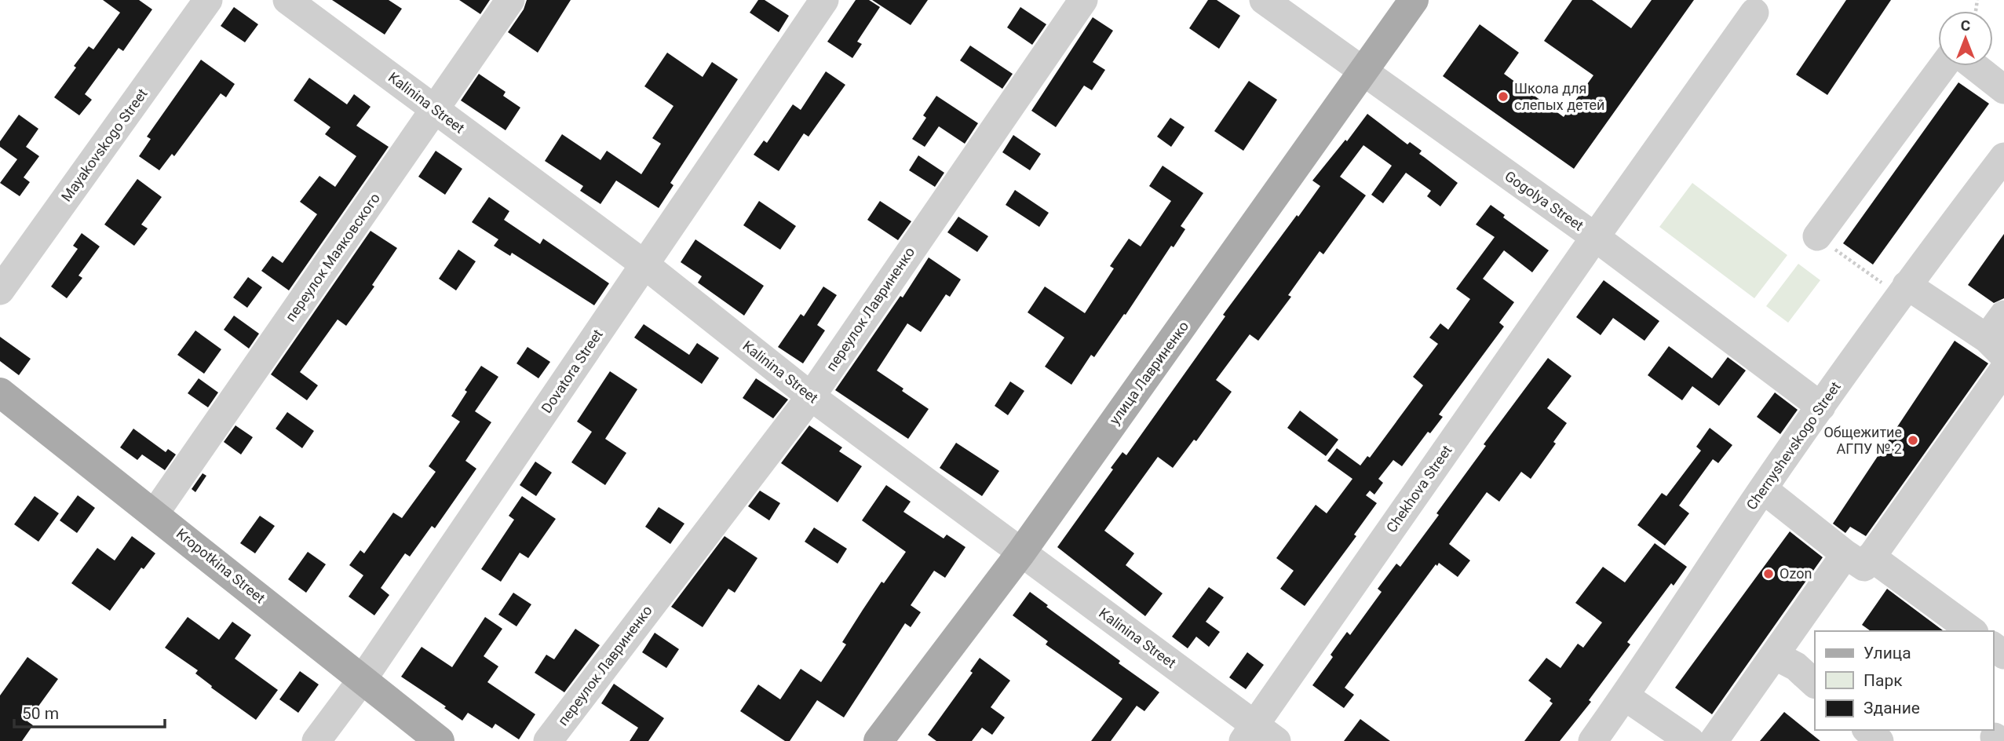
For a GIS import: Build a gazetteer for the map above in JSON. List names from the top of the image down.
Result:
{
  "streets": {
    "main road": ["улица Лавриненко", "Kropotkina Street"],
    "street": [
      "Kalinina Street",
      "Mayakovskogo Street",
      "Gogolya Street",
      "переулок Маяковского",
      "переулок Лавриненко",
      "Dovatora Street",
      "Chernyshevskogo Street",
      "Chekhova Street"
    ]
  },
  "crossings": [
    ["Kalinina Street", "переулок Маяковского"],
    ["Kalinina Street", "переулок Лавриненко"],
    ["Kalinina Street", "Dovatora Street"],
    ["Kalinina Street", "улица Лавриненко"],
    ["Kalinina Street", "Chekhova Street"],
    ["Gogolya Street", "улица Лавриненко"],
    ["Gogolya Street", "Chernyshevskogo Street"],
    ["Gogolya Street", "Chekhova Street"],
    ["переулок Маяковского", "Kropotkina Street"],
    ["Dovatora Street", "Kropotkina Street"]
  ],
  "places": ["Школа для слепых детей", "Общежитие АГПУ № 2", "Ozon"],
  "legend": ["Улица", "Парк", "Здание"],
  "scale_bar": "50 m",
  "north": "top"
}
